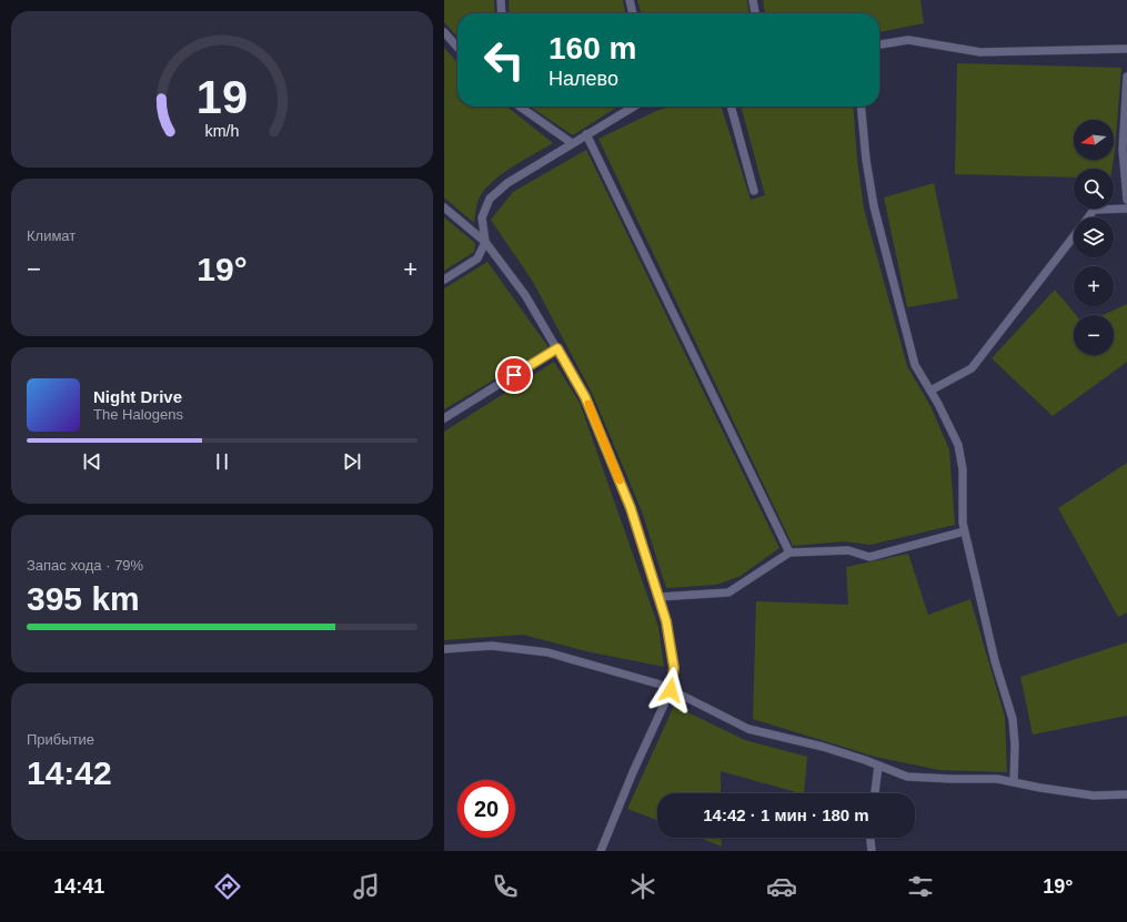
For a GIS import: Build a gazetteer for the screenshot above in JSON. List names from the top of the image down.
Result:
{
  "north": "left",
  "page": {
    "turn": ["160 m", "Налево"],
    "map_buttons": ["+", "−"],
    "tile": [
      "Климат",
      ["Запас хода · 79%", "395 km"],
      ["Прибытие", "14:42"]
    ],
    "heat": ["−", "19°", "+"],
    "song": ["Night Drive", "The Halogens"],
    "limit": "20",
    "trip": "14:42 · 1 мин · 180 m",
    "tabs": ["14:41", "19°"],
    "gauge": ["19", "km/h"]
  }
}
